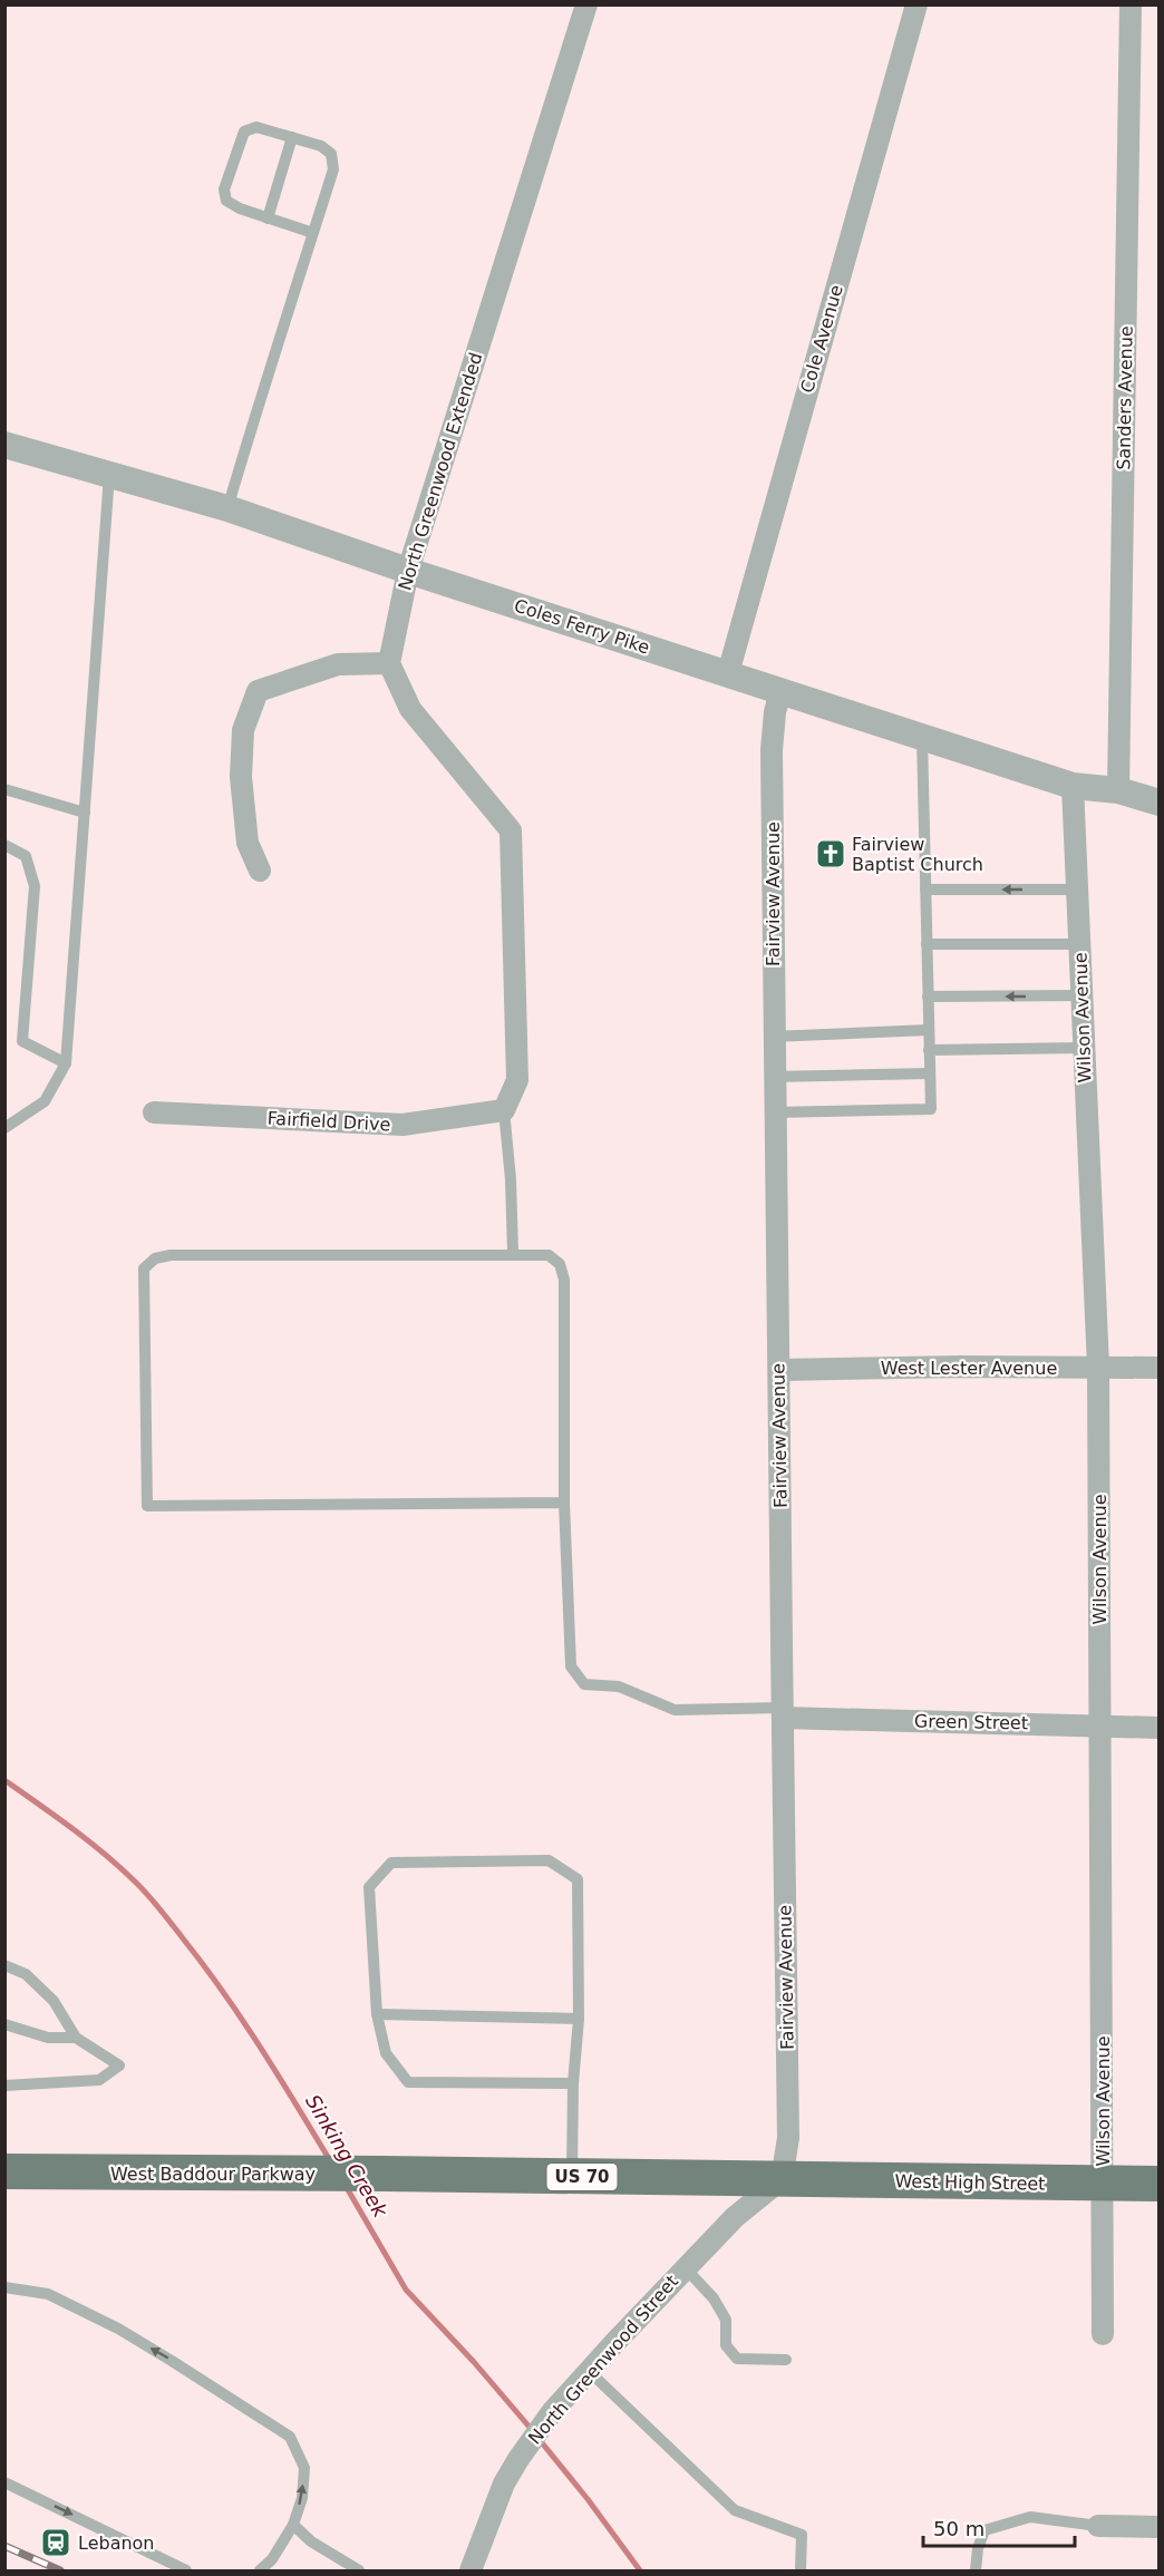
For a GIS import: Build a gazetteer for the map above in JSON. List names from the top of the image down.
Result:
{
  "streets": {
    "main road": ["West Baddour Parkway", "US 70", "West High Street"],
    "street": [
      "Cole Avenue",
      "Sanders Avenue",
      "North Greenwood Extended",
      "Coles Ferry Pike",
      "Fairview Avenue",
      "Wilson Avenue",
      "Fairfield Drive",
      "West Lester Avenue",
      "Green Street",
      "North Greenwood Street"
    ]
  },
  "crossings": [
    ["Cole Avenue", "Coles Ferry Pike"],
    ["Sanders Avenue", "Coles Ferry Pike"],
    ["North Greenwood Extended", "Coles Ferry Pike"],
    ["Coles Ferry Pike", "Fairview Avenue"],
    ["Coles Ferry Pike", "Wilson Avenue"],
    ["Fairview Avenue", "West Lester Avenue"],
    ["Fairview Avenue", "Green Street"],
    ["Fairview Avenue", "West Baddour Parkway"],
    ["Fairview Avenue", "West High Street"],
    ["Fairview Avenue", "North Greenwood Street"],
    ["Wilson Avenue", "West Lester Avenue"],
    ["Wilson Avenue", "Green Street"],
    ["Wilson Avenue", "West High Street"],
    ["West Baddour Parkway", "West High Street"],
    ["West Baddour Parkway", "North Greenwood Street"],
    ["West High Street", "North Greenwood Street"]
  ],
  "water": ["Sinking Creek"],
  "places": {
    "church": ["Fairview Baptist Church"],
    "station": ["Lebanon"]
  },
  "scale_bar": "50 m"
}
